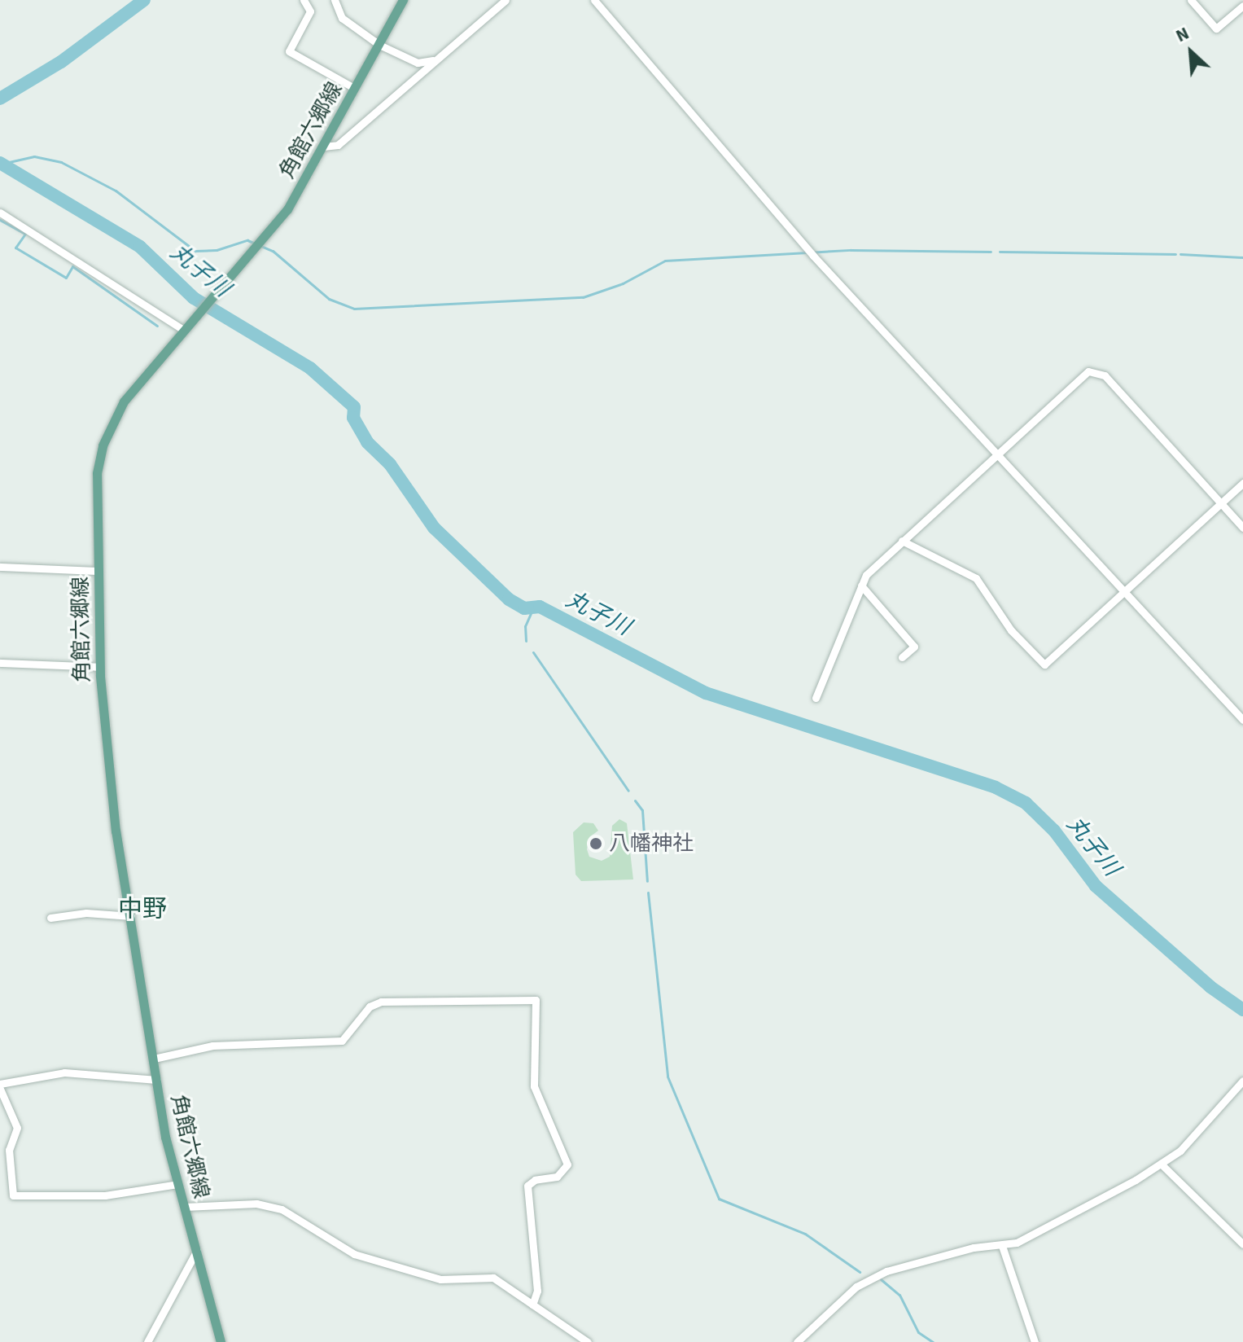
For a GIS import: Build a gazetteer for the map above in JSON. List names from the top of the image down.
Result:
{
  "streets": {
    "main road": ["角館六郷線"]
  },
  "districts": ["中野"],
  "water": ["丸子川"],
  "places": ["八幡神社"],
  "north": "top left"
}
